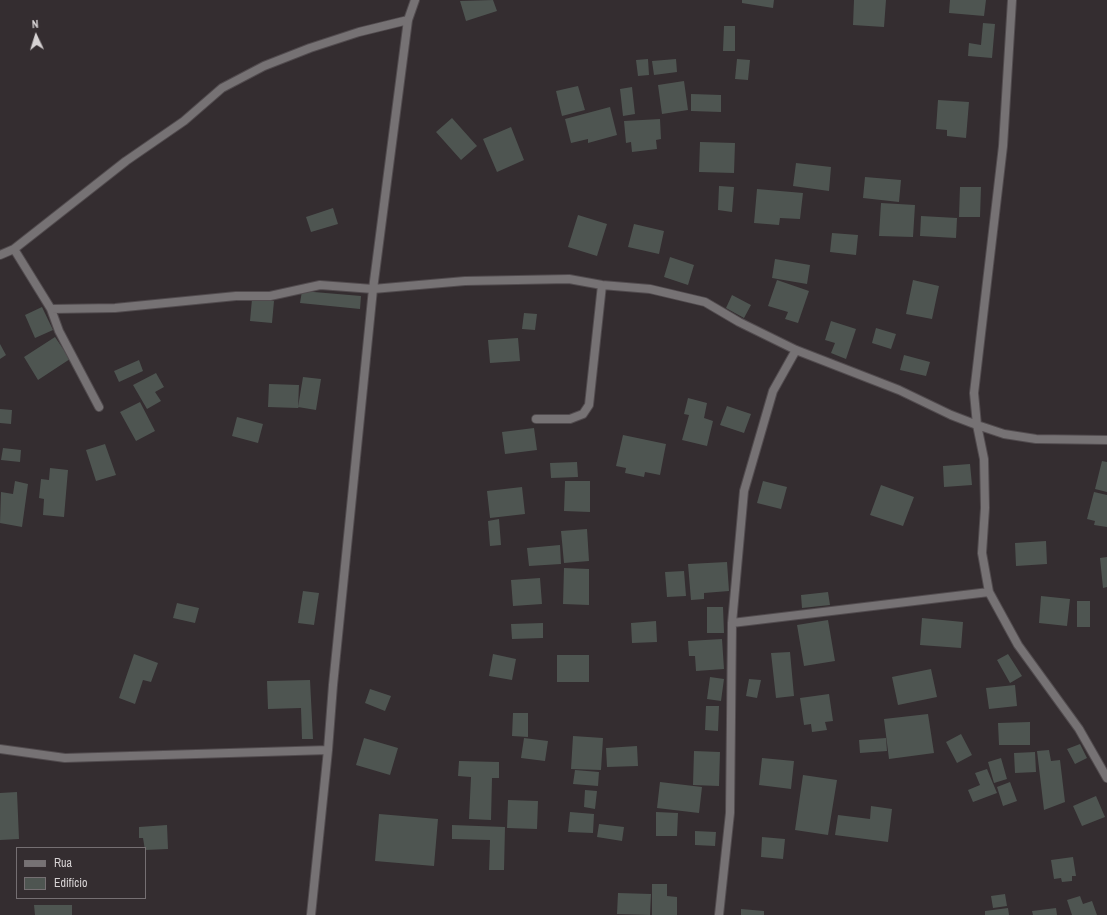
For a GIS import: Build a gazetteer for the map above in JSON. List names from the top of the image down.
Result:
{
  "legend": ["Rua", "Edifício"],
  "north": "top"
}
